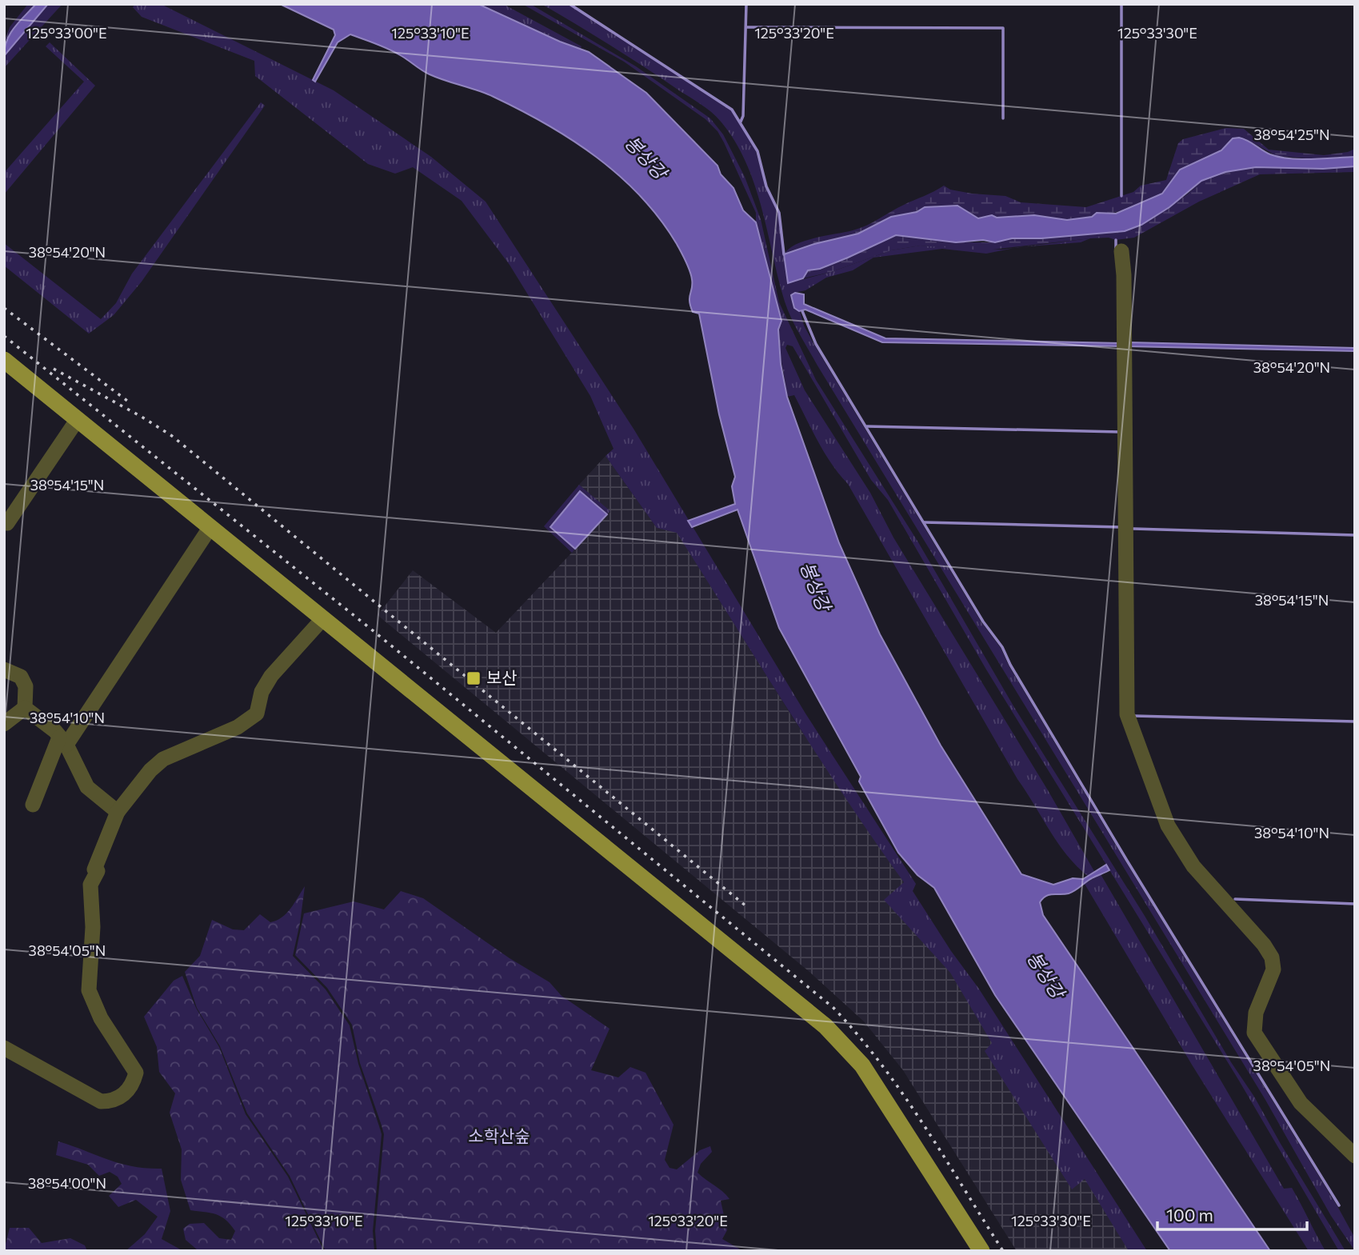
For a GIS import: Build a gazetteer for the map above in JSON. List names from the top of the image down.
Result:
{
  "water": ["봉상강"],
  "parks": ["소학산숲"],
  "places": {
    "transit": ["보산"]
  },
  "scale_bar": "100 m",
  "coordinates": [
    "125°33'00\"E",
    "125°33'10\"E",
    "125°33'20\"E",
    "125°33'30\"E",
    "38°54'25\"N",
    "38°54'20\"N",
    "38°54'15\"N",
    "38°54'10\"N",
    "38°54'05\"N",
    "38°54'00\"N"
  ]
}
